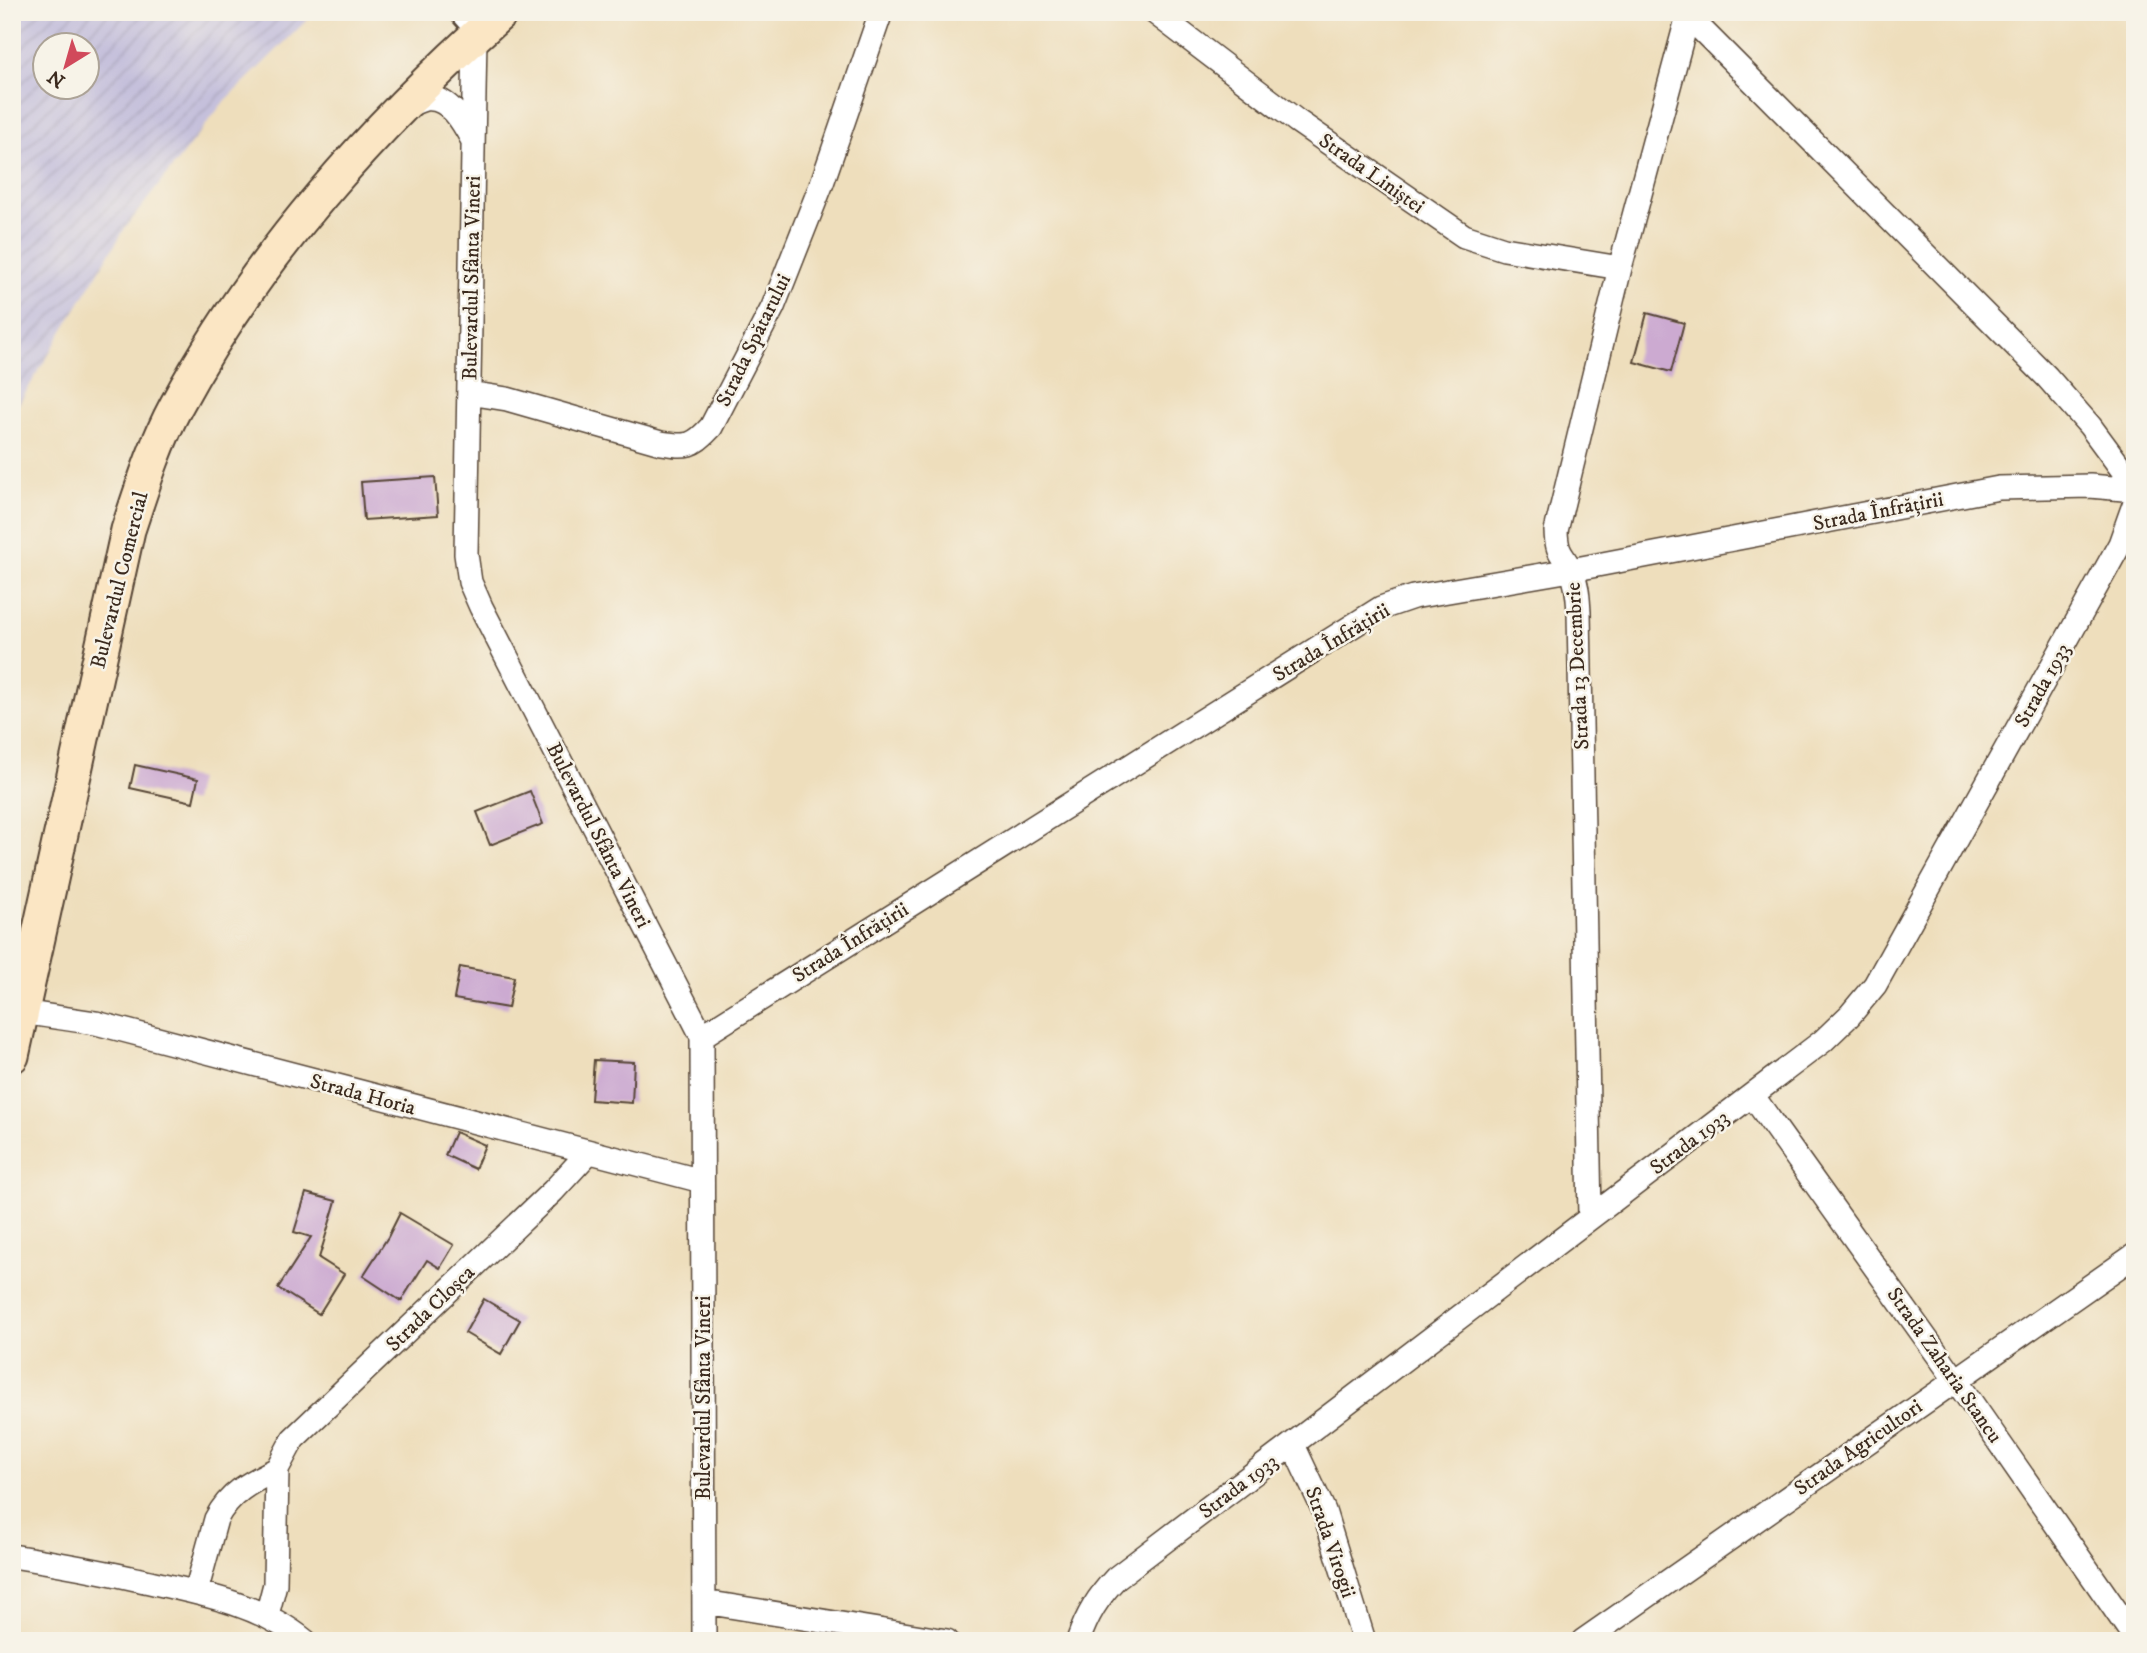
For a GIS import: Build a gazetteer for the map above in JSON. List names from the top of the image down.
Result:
{
  "streets": {
    "main road": ["Bulevardul Comercial"],
    "street": [
      "Strada Liniștei",
      "Bulevardul Sfânta Vineri",
      "Strada Spătarului",
      "Strada Înfrățirii",
      "Strada 13 Decembrie",
      "Strada 1933",
      "Strada Horia",
      "Strada Cloșca",
      "Strada Zaharia Stancu",
      "Strada Agricultori",
      "Strada Virogii"
    ]
  },
  "crossings": [
    ["Strada Liniștei", "Strada 13 Decembrie"],
    ["Bulevardul Sfânta Vineri", "Strada Spătarului"],
    ["Bulevardul Sfânta Vineri", "Strada Înfrățirii"],
    ["Bulevardul Sfânta Vineri", "Bulevardul Comercial"],
    ["Bulevardul Sfânta Vineri", "Strada Horia"],
    ["Strada Înfrățirii", "Strada 13 Decembrie"],
    ["Bulevardul Comercial", "Strada Horia"],
    ["Strada 13 Decembrie", "Strada 1933"],
    ["Strada 1933", "Strada Zaharia Stancu"],
    ["Strada 1933", "Strada Virogii"],
    ["Strada Horia", "Strada Cloșca"],
    ["Strada Zaharia Stancu", "Strada Agricultori"]
  ],
  "north": "bottom left"
}
